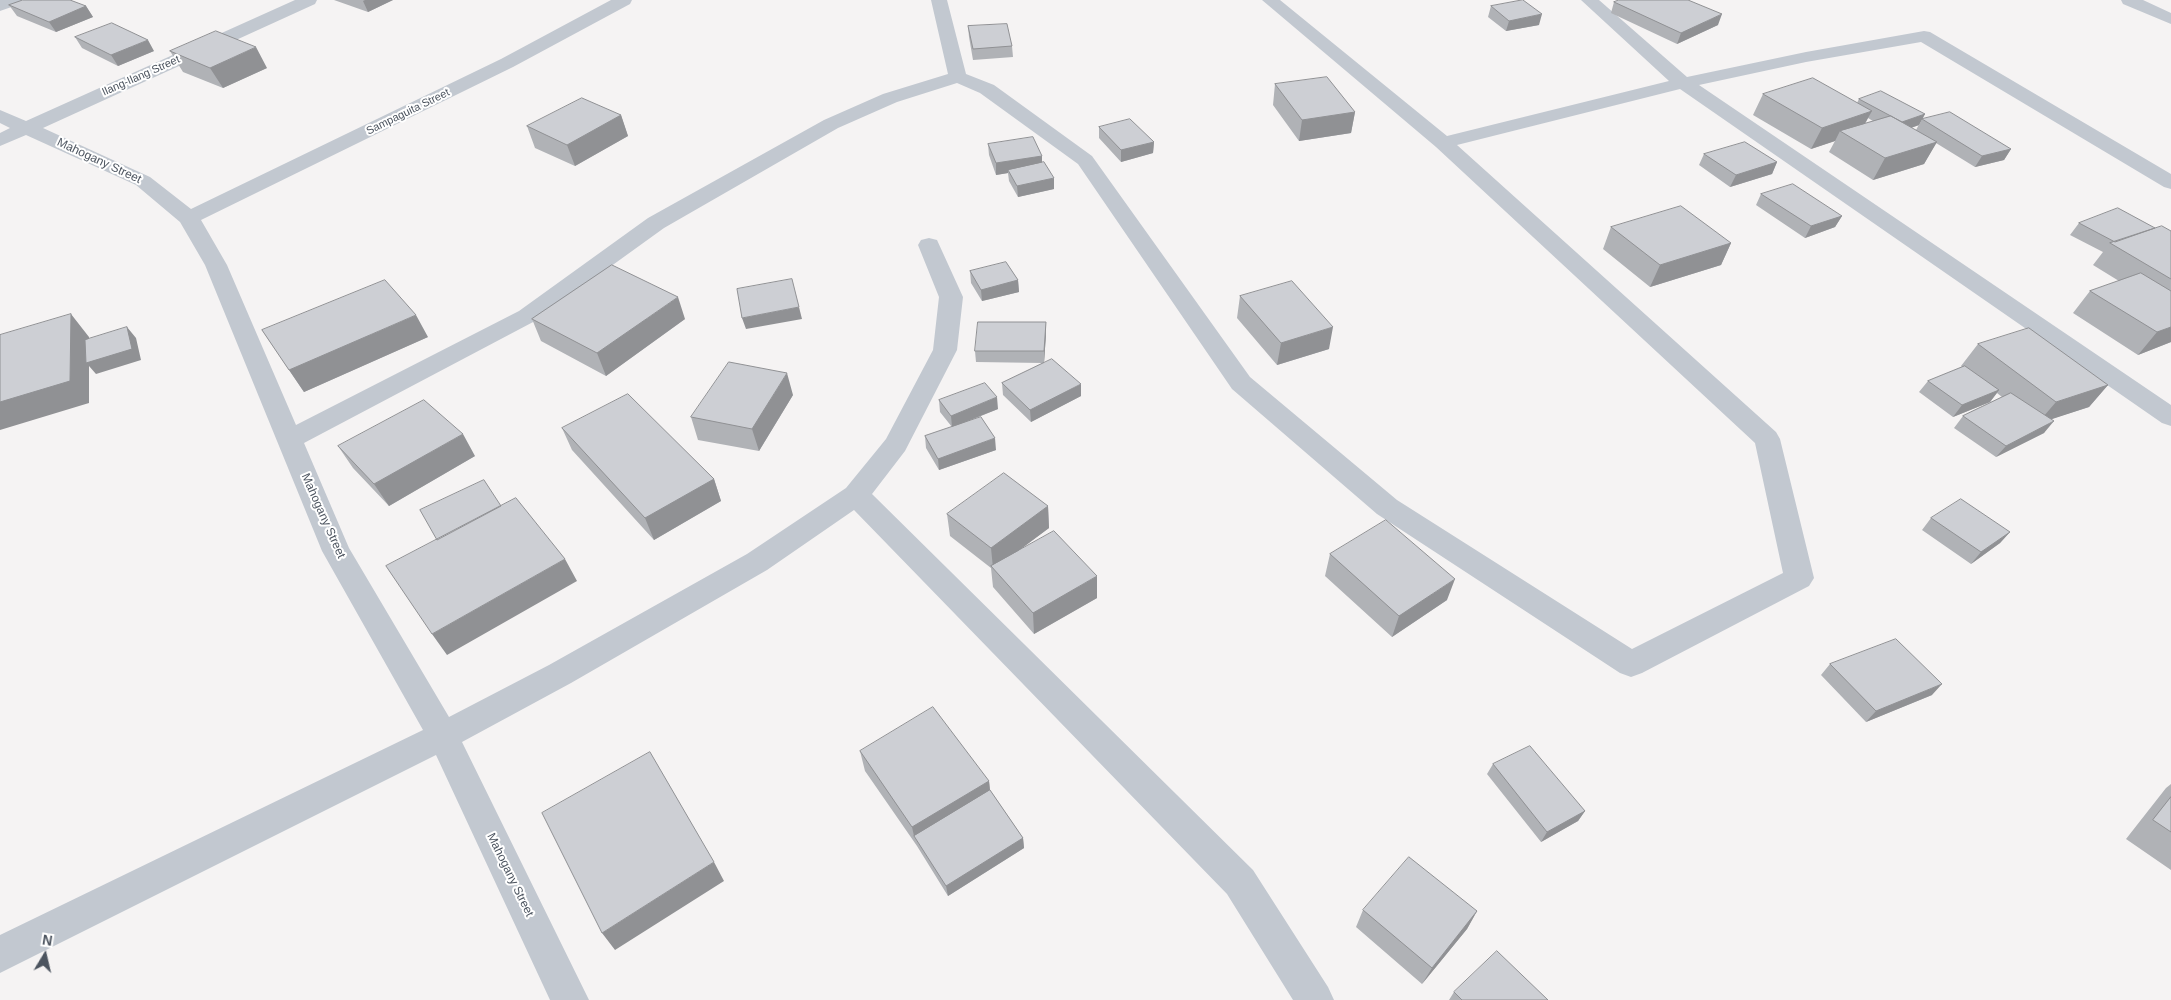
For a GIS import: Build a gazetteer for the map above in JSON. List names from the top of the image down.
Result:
{
  "streets": {
    "street": ["Ilang-Ilang Street", "Sampaguita Street", "Mahogany Street"]
  },
  "crossings": [
    ["Ilang-Ilang Street", "Mahogany Street"],
    ["Sampaguita Street", "Mahogany Street"]
  ],
  "north": "top"
}
